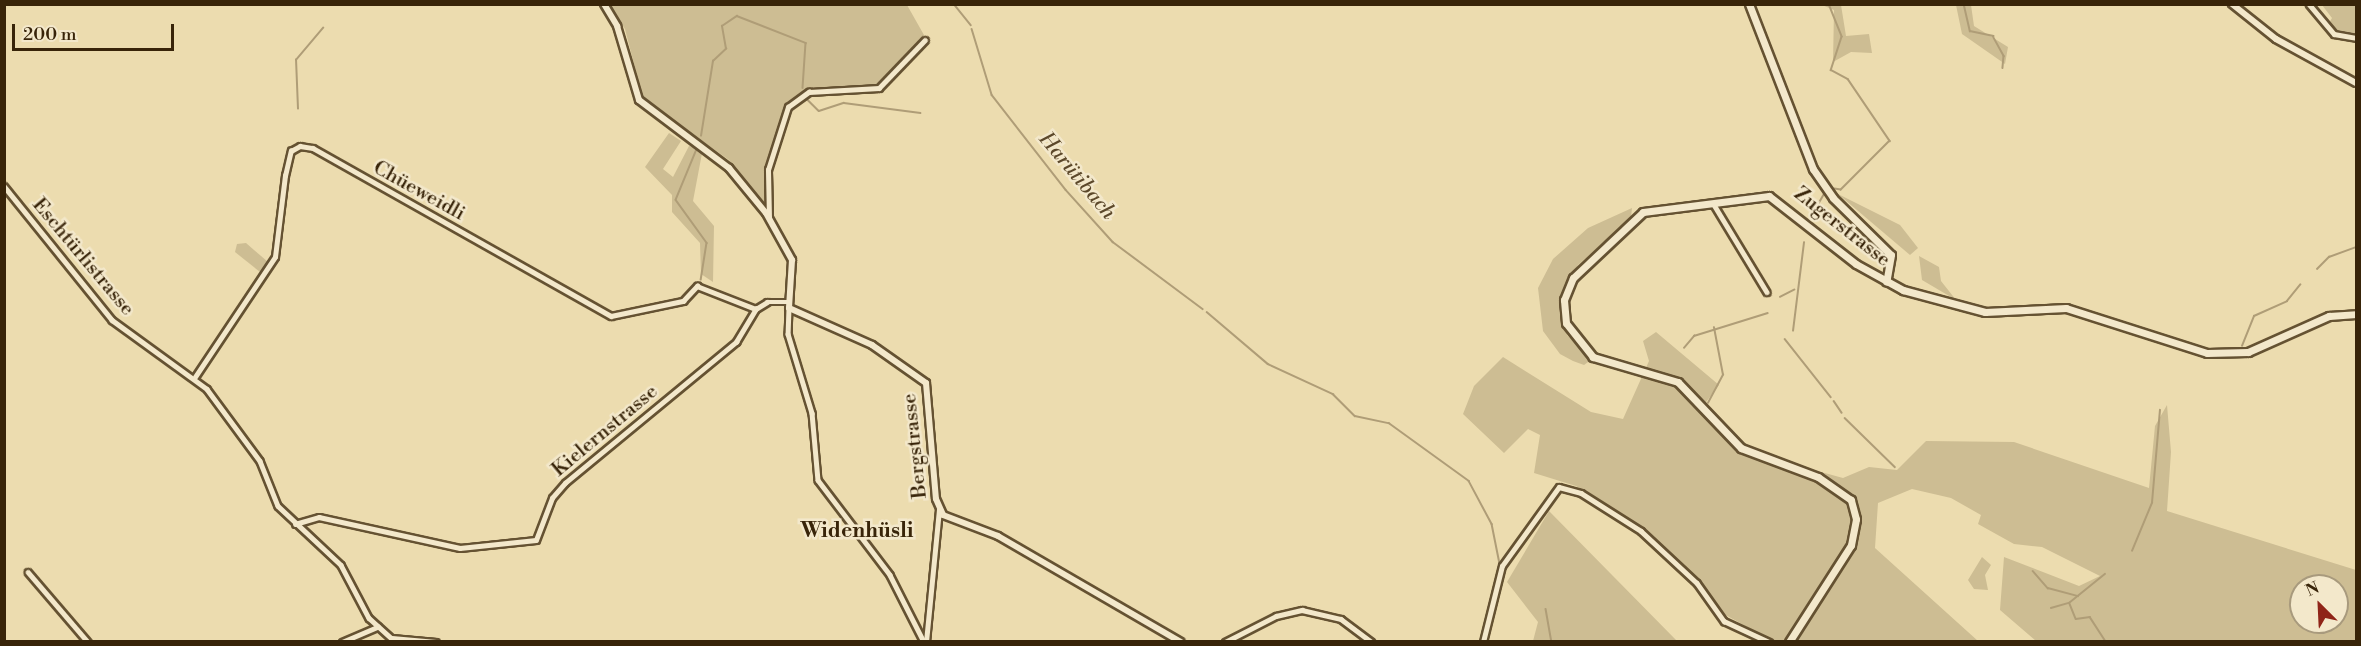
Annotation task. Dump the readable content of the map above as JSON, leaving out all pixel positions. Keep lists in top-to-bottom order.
{
  "streets": {
    "main road": ["Zugerstrasse"],
    "street": [
      "Chüeweidli",
      "Eschtürlistrasse",
      "Kielernstrasse",
      "Bergstrasse"
    ]
  },
  "crossings": [
    ["Chüeweidli", "Eschtürlistrasse"],
    ["Chüeweidli", "Kielernstrasse"],
    ["Eschtürlistrasse", "Kielernstrasse"]
  ],
  "districts": ["Widenhüsli"],
  "water": ["Harütibach"],
  "scale_bar": "200 m",
  "north": "top left"
}
